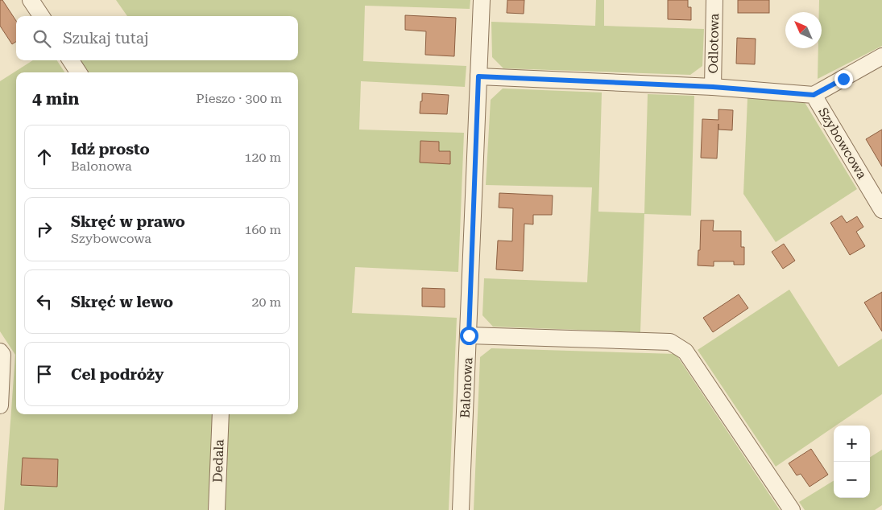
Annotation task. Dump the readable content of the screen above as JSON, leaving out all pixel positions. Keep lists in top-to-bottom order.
{
  "streets": {
    "street": [
      "Odlotowa",
      "Szybowcowa",
      "Balonowa",
      "Dedala"
    ]
  },
  "crossings": [
    ["Odlotowa", "Szybowcowa"],
    ["Szybowcowa", "Balonowa"]
  ],
  "north": "top left",
  "page": {
    "search": "Szukaj tutaj",
    "heading": ["4 min", "Pieszo · 300 m"],
    "list": [
      ["Idź prosto", "Balonowa", "120 m"],
      ["Skręć w prawo", "Szybowcowa", "160 m"],
      ["Skręć w lewo", "20 m"],
      "Cel podróży"
    ],
    "map_buttons": ["+", "−"]
  }
}
